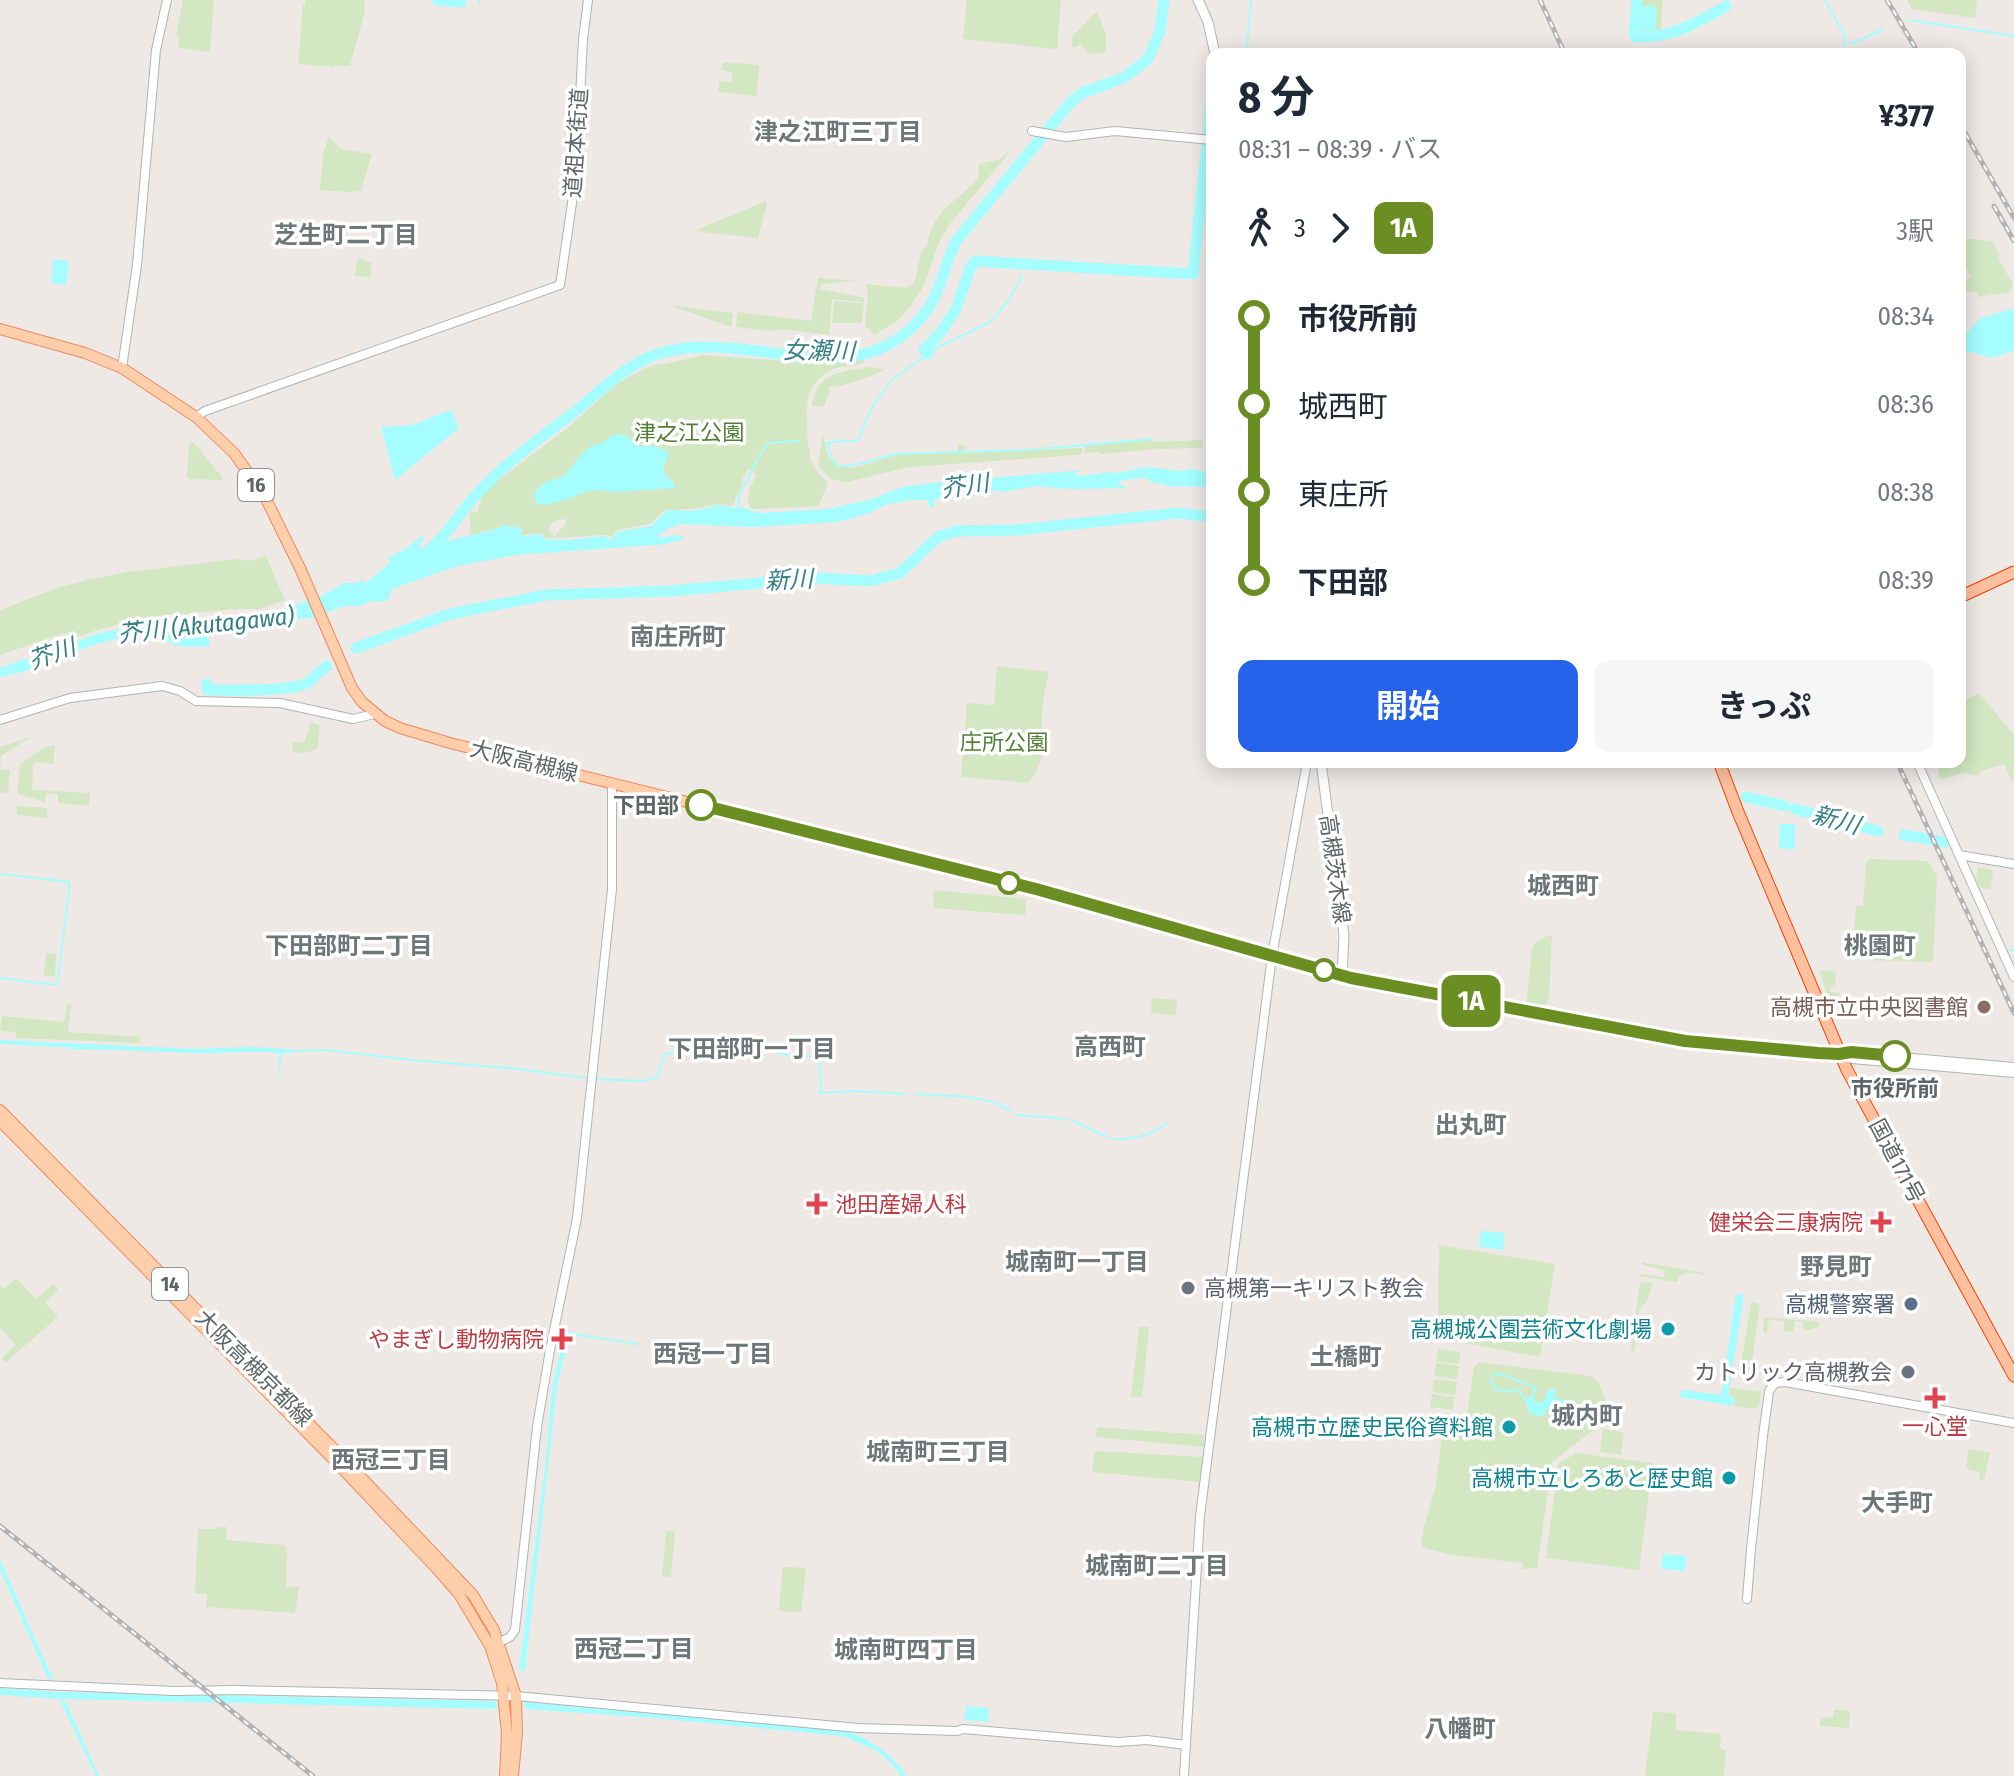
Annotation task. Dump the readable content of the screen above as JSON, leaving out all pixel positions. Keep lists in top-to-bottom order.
{
  "streets": {
    "highway": ["国道171号"],
    "main road": [
      "16",
      "大阪高槻線",
      "高槻茨木線",
      "14",
      "大阪高槻京都線"
    ],
    "street": ["道祖本街道"]
  },
  "crossings": [
    ["道祖本街道", "大阪高槻線"],
    ["大阪高槻線", "高槻茨木線"],
    ["大阪高槻線", "国道171号"]
  ],
  "districts": [
    "津之江町三丁目",
    "芝生町二丁目",
    "南庄所町",
    "城西町",
    "下田部町二丁目",
    "桃園町",
    "高西町",
    "下田部町一丁目",
    "出丸町",
    "城南町一丁目",
    "野見町",
    "西冠一丁目",
    "土橋町",
    "城内町",
    "城南町三丁目",
    "西冠三丁目",
    "大手町",
    "城南町二丁目",
    "西冠二丁目",
    "城南町四丁目",
    "八幡町"
  ],
  "water": [
    "女瀬川",
    "芥川",
    "新川",
    "芥川 (Akutagawa)"
  ],
  "parks": ["津之江公園", "庄所公園"],
  "places": {
    "other": [
      "下田部",
      "高槻市立中央図書館",
      "市役所前",
      "高槻第一キリスト教会",
      "高槻警察署",
      "高槻城公園芸術文化劇場",
      "カトリック高槻教会",
      "高槻市立歴史民俗資料館",
      "高槻市立しろあと歴史館"
    ],
    "health": [
      "池田産婦人科",
      "健栄会三康病院",
      "やまぎし動物病院",
      "一心堂"
    ]
  },
  "lines": ["bus line 1A"],
  "page": {
    "on_map": "1A",
    "heading": ["8 分", "08:31 – 08:39 · バス", "¥377"],
    "legs": ["3", "1A", "3駅"],
    "list": [
      {
        "name": "市役所前",
        "value": "08:34"
      },
      {
        "name": "城西町",
        "value": "08:36"
      },
      {
        "name": "東庄所",
        "value": "08:38"
      },
      {
        "name": "下田部",
        "value": "08:39"
      }
    ],
    "buttons": ["開始", "きっぷ"]
  }
}
